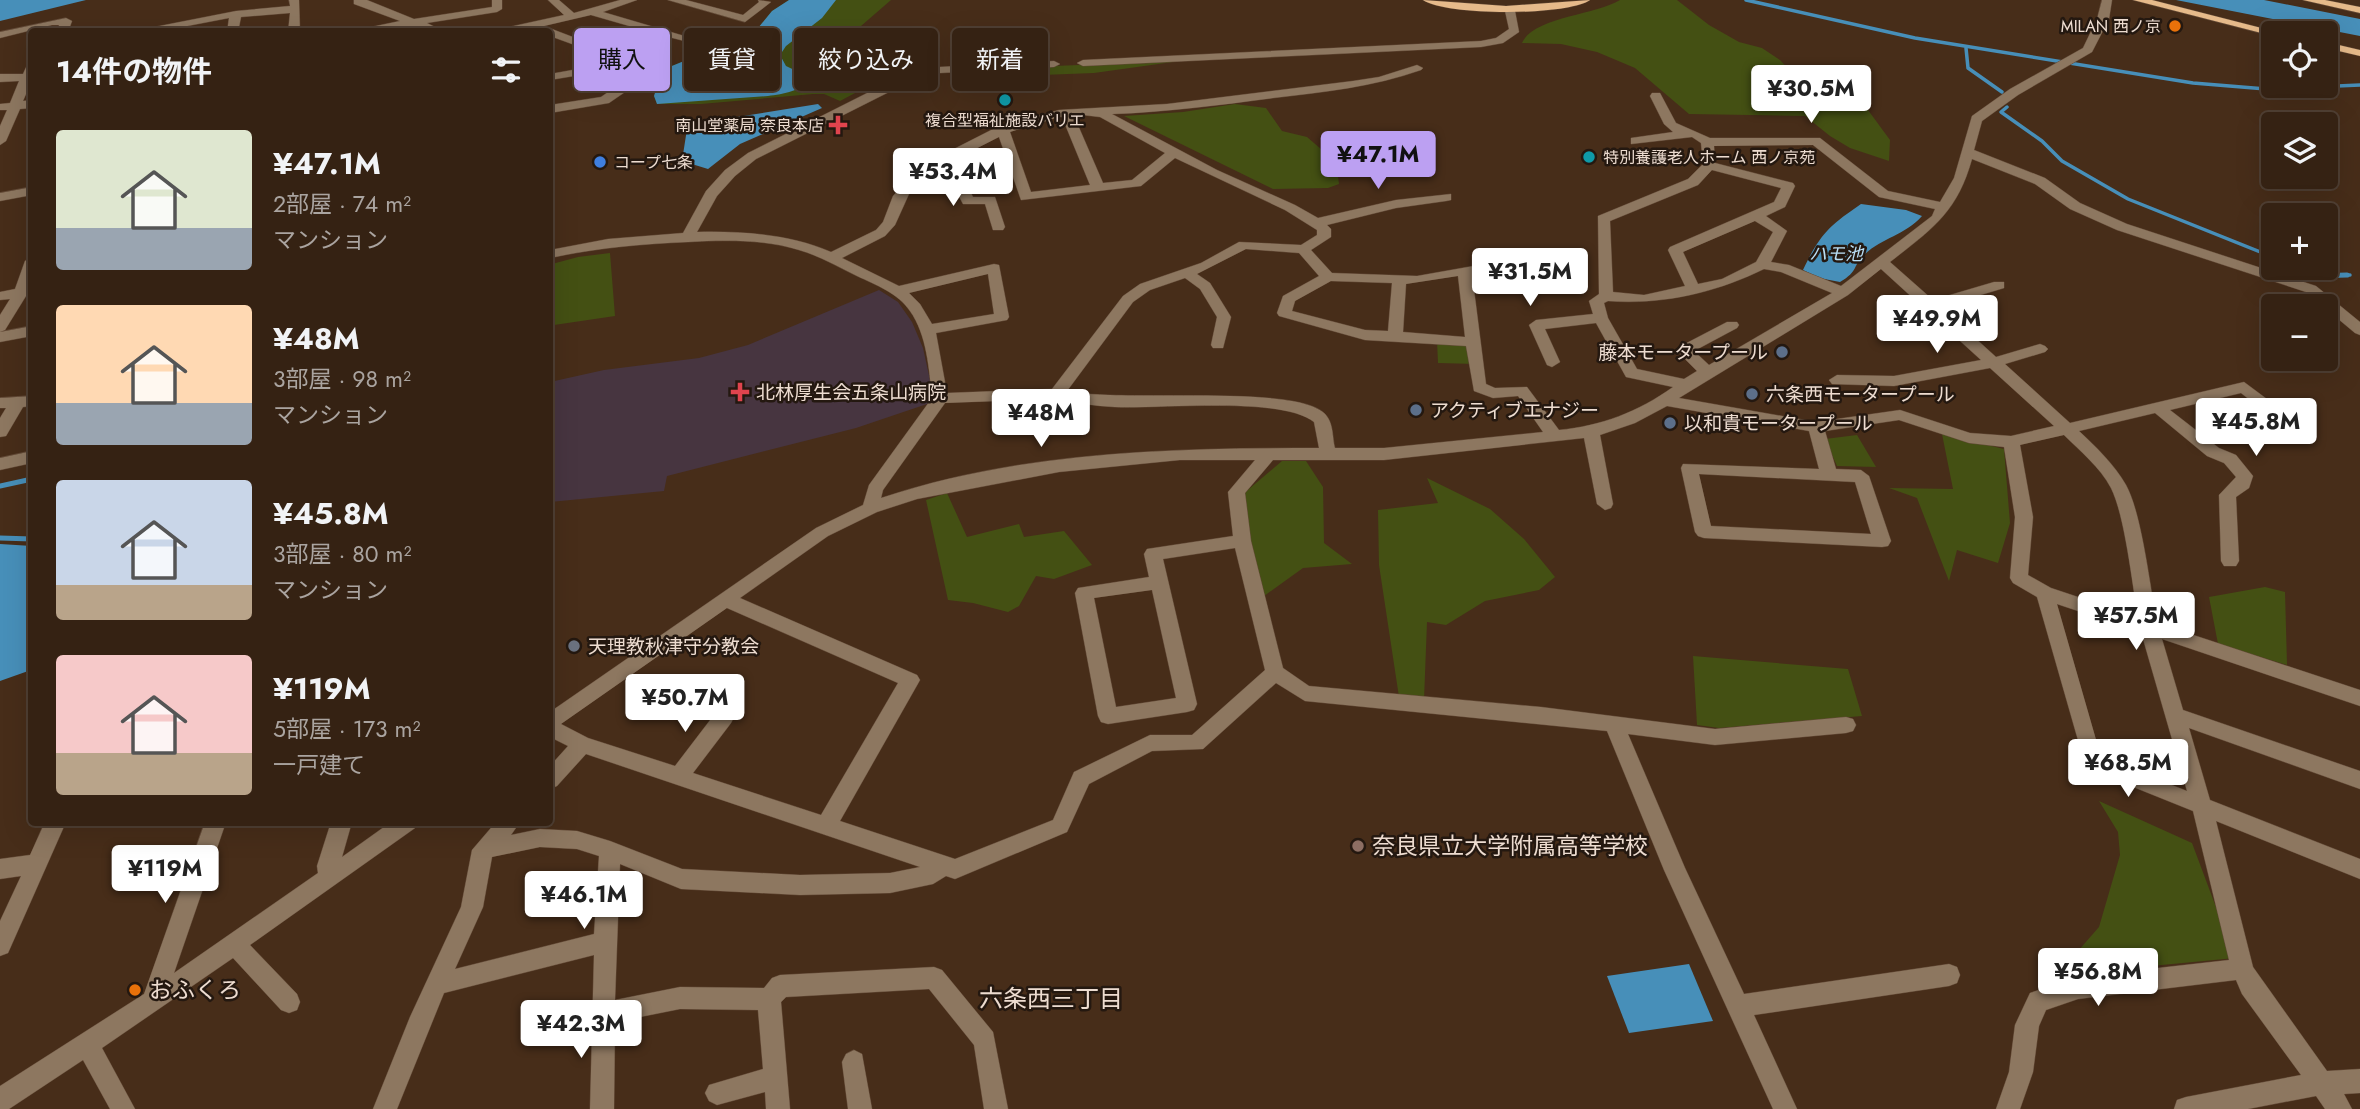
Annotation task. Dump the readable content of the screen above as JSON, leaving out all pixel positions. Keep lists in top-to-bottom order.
{
  "districts": ["六条西三丁目"],
  "water": ["ハモ池"],
  "places": {
    "other": [
      "MILAN 西ノ京",
      "複合型福祉施設バリエ",
      "特別養護老人ホーム 西ノ京苑",
      "コープ七条",
      "藤本モータープール",
      "六条西モータープール",
      "アクティブエナジー",
      "以和貴モータープール",
      "天理教秋津守分教会",
      "奈良県立大学附属高等学校",
      "おふくろ"
    ],
    "health": ["南山堂薬局 奈良本店", "北林厚生会五条山病院"]
  },
  "page": {
    "map_buttons": ["+", "−"],
    "chip": [
      "購入",
      "賃貸",
      "絞り込み",
      "新着"
    ],
    "heading": "14件の物件",
    "price": [
      "¥30.5M",
      "¥47.1M",
      "¥53.4M",
      "¥31.5M",
      "¥49.9M",
      "¥48M",
      "¥45.8M",
      "¥57.5M",
      "¥50.7M",
      "¥68.5M",
      "¥119M",
      "¥46.1M",
      "¥56.8M",
      "¥42.3M"
    ],
    "list": [
      {
        "name": "¥47.1M",
        "note": "2部屋 · 74 m² · マンション"
      },
      {
        "name": "¥48M",
        "note": "3部屋 · 98 m² · マンション"
      },
      {
        "name": "¥45.8M",
        "note": "3部屋 · 80 m² · マンション"
      },
      {
        "name": "¥119M",
        "note": "5部屋 · 173 m² · 一戸建て"
      }
    ]
  }
}
